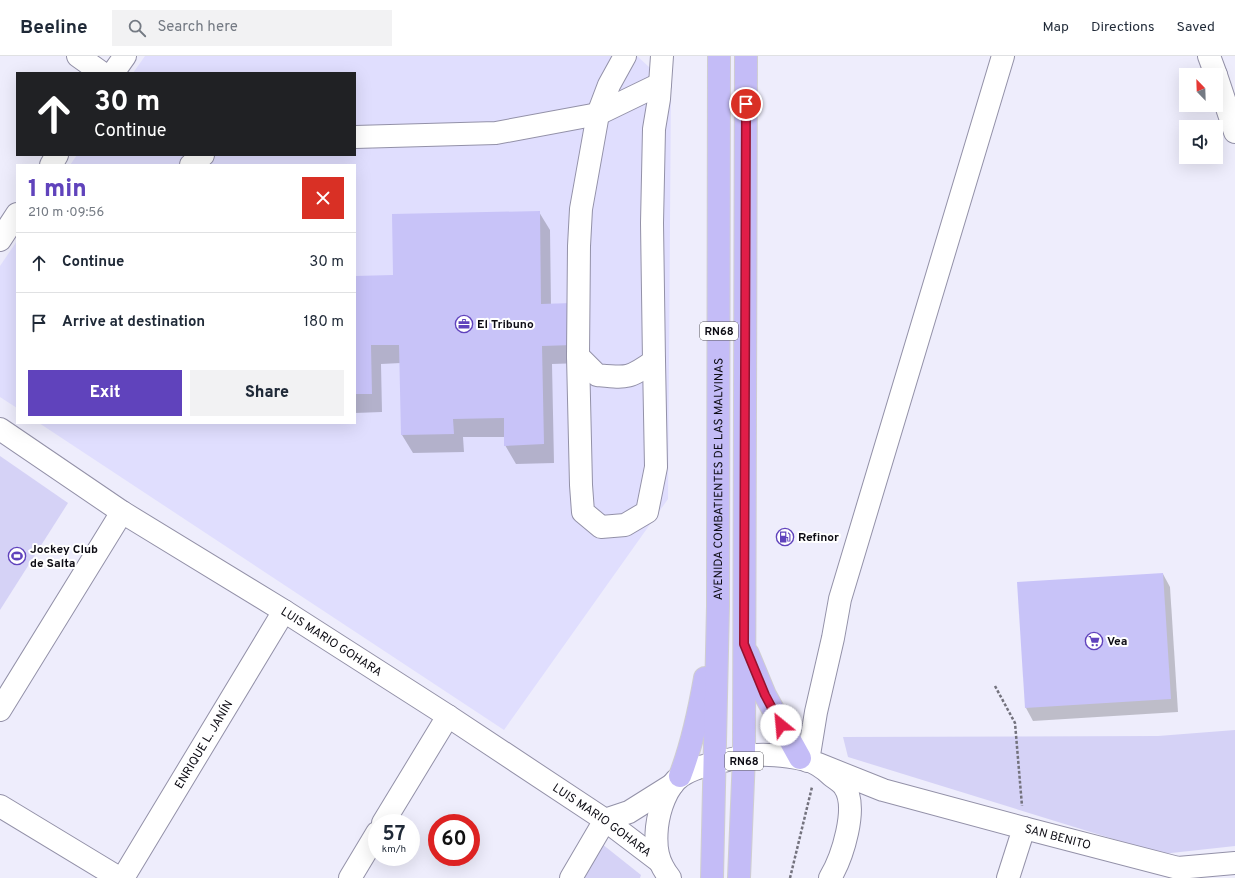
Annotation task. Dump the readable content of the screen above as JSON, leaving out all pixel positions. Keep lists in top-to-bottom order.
{
  "streets": {
    "main road": ["RN68", "AVENIDA COMBATIENTES DE LAS MALVINAS"],
    "street": ["LUIS MARIO GOHARA", "ENRIQUE L. JANÍN", "SAN BENITO"]
  },
  "crossings": [
    ["RN68", "SAN BENITO"],
    ["AVENIDA COMBATIENTES DE LAS MALVINAS", "SAN BENITO"],
    ["LUIS MARIO GOHARA", "ENRIQUE L. JANÍN"],
    ["LUIS MARIO GOHARA", "SAN BENITO"]
  ],
  "places": {
    "office": ["El Tribuno"],
    "fuel station": ["Refinor"],
    "sports": ["Jockey Club de Salta"],
    "supermarket": ["Vea"]
  },
  "north": "top left",
  "page": {
    "header": "Beeline",
    "search": "Search here",
    "nav": ["Map", "Directions", "Saved"],
    "turn": ["30 m", "Continue"],
    "heading": ["1 min", "210 m · 09:56"],
    "list": [
      {
        "name": "Continue",
        "value": "30 m"
      },
      {
        "name": "Arrive at destination",
        "value": "180 m"
      }
    ],
    "buttons": ["Exit", "Share"],
    "speed": "57 km/h",
    "limit": "60"
  }
}
